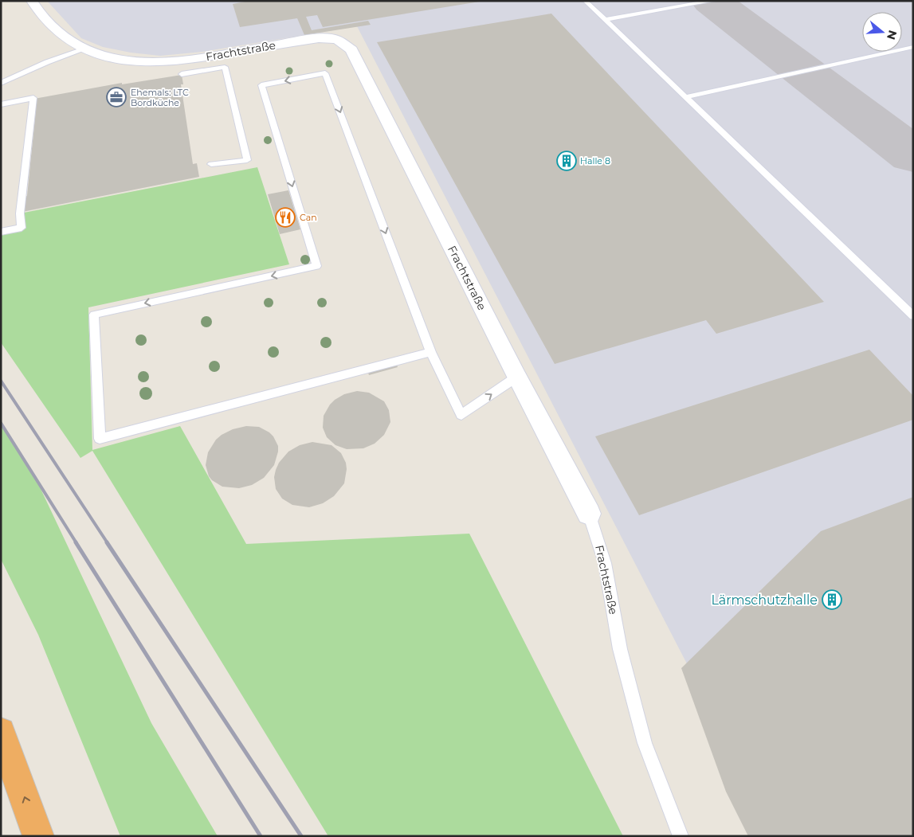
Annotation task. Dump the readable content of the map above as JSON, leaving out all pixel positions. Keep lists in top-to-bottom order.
{
  "streets": {
    "street": ["Frachtstraße"]
  },
  "places": {
    "office": ["Ehemals: LTC Bordküche"],
    "building": ["Halle 8", "Lärmschutzhalle"],
    "restaurant": ["Can"]
  },
  "north": "right"
}
